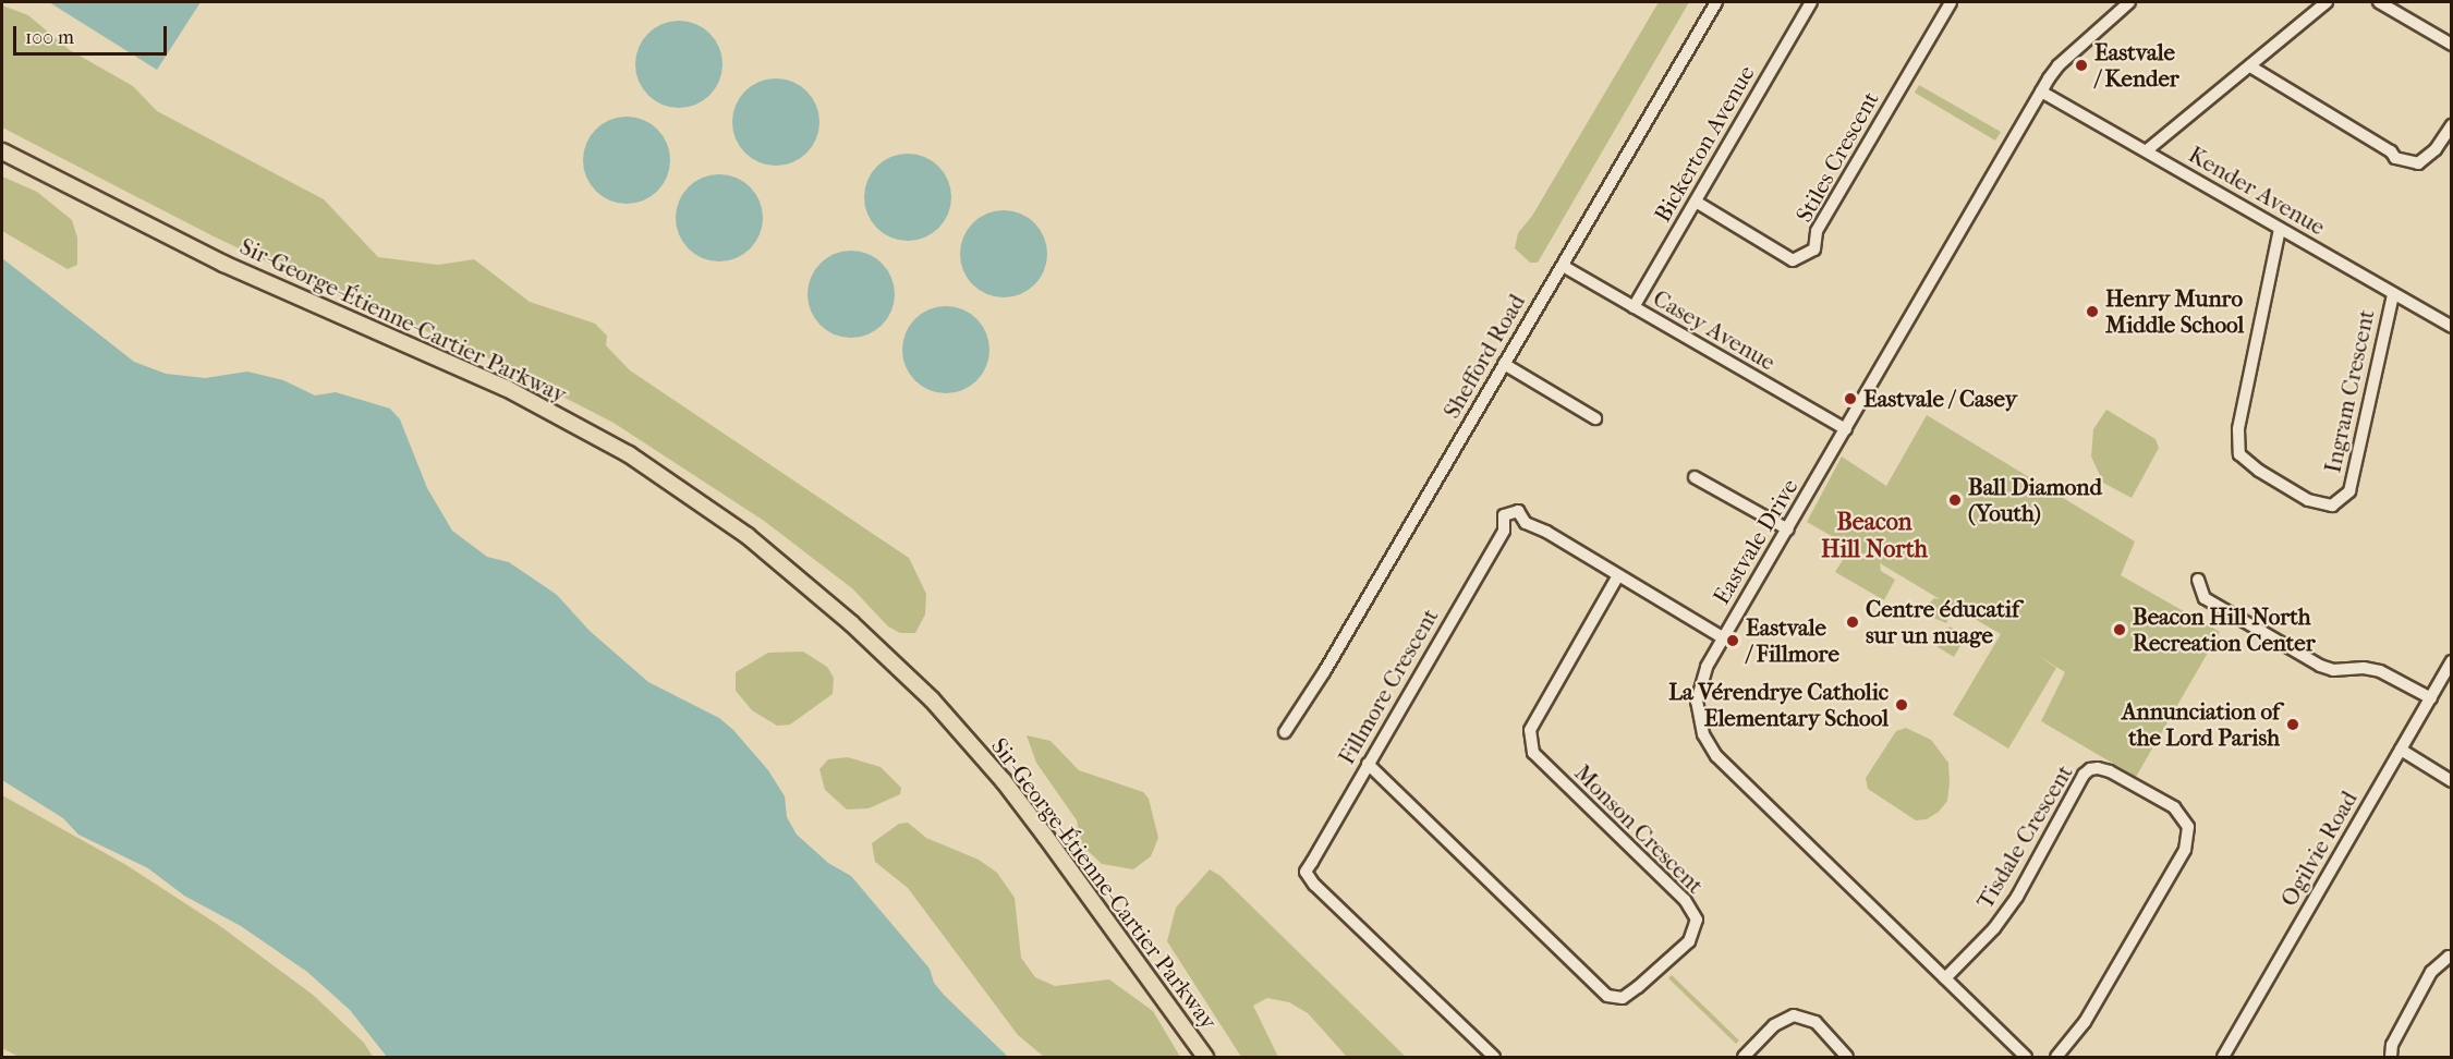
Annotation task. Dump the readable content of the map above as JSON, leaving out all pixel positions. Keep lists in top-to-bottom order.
{
  "streets": {
    "main road": ["Sir-George-Étienne-Cartier Parkway"],
    "street": [
      "Bickerton Avenue",
      "Stiles Crescent",
      "Kender Avenue",
      "Casey Avenue",
      "Shefford Road",
      "Ingram Crescent",
      "Eastvale Drive",
      "Fillmore Crescent",
      "Monson Crescent",
      "Tisdale Crescent",
      "Ogilvie Road"
    ]
  },
  "crossings": [
    ["Bickerton Avenue", "Stiles Crescent"],
    ["Bickerton Avenue", "Casey Avenue"],
    ["Kender Avenue", "Ingram Crescent"],
    ["Kender Avenue", "Eastvale Drive"],
    ["Casey Avenue", "Shefford Road"],
    ["Casey Avenue", "Eastvale Drive"],
    ["Eastvale Drive", "Fillmore Crescent"],
    ["Eastvale Drive", "Tisdale Crescent"],
    ["Fillmore Crescent", "Monson Crescent"]
  ],
  "districts": ["Beacon Hill North"],
  "places": [
    "Eastvale / Kender",
    "Henry Munro Middle School",
    "Eastvale / Casey",
    "Ball Diamond (Youth)",
    "Centre éducatif sur un nuage",
    "Beacon Hill North Recreation Center",
    "Eastvale / Fillmore",
    "La Vérendrye Catholic Elementary School",
    "Annunciation of the Lord Parish"
  ],
  "scale_bar": "100 m"
}
